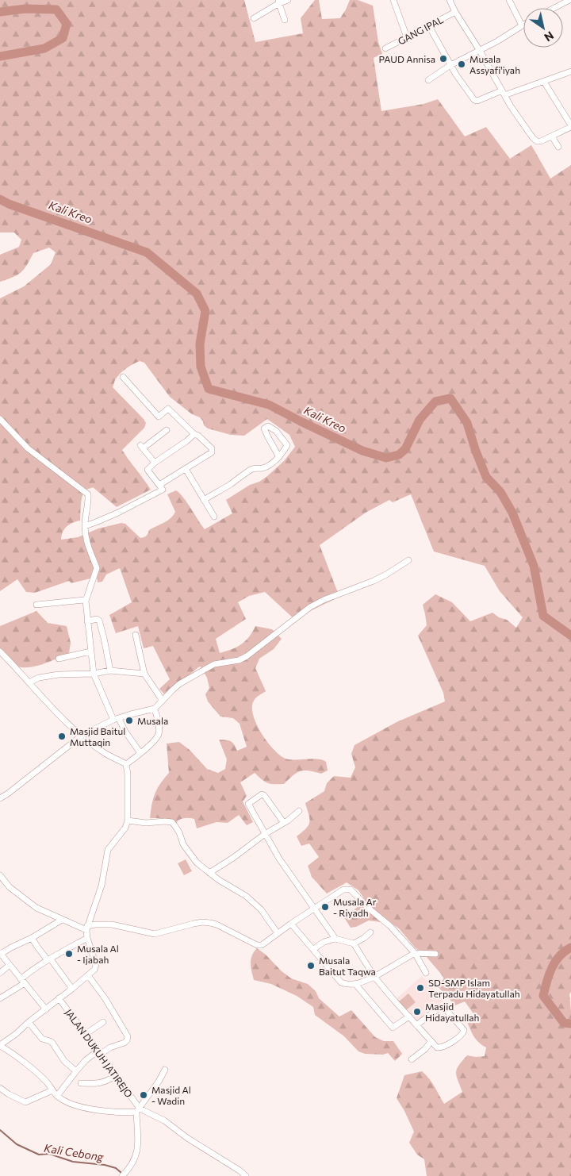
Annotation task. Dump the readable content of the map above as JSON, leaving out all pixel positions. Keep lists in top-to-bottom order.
{
  "streets": {
    "street": ["GANG IPAL", "JALAN DUKUH JATIREJO"]
  },
  "water": ["Kali Kreo", "Kali Cebong"],
  "places": [
    "PAUD Annisa",
    "Musala Assyafi'iyah",
    "Musala",
    "Masjid Baitul Muttaqin",
    "Musala Ar - Riyadh",
    "Musala Al - Ijabah",
    "Musala Baitut Taqwa",
    "SD-SMP Islam Terpadu Hidayatullah",
    "Masjid Hidayatullah",
    "Masjid Al - Wadin"
  ],
  "north": "bottom right"
}
